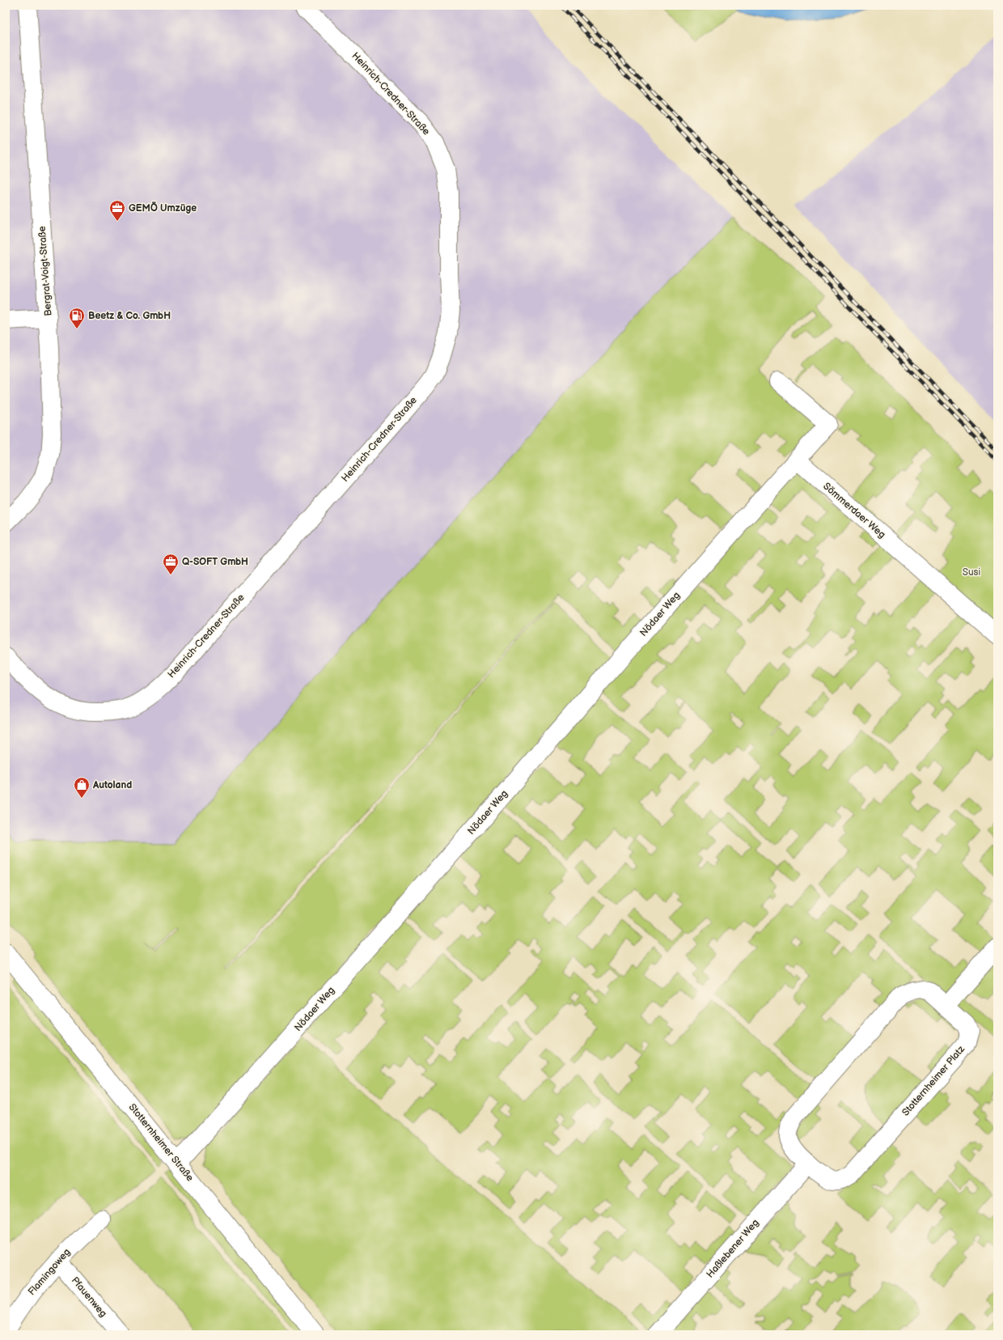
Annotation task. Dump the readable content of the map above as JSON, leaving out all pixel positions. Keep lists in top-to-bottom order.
{
  "streets": {
    "street": [
      "Heinrich-Credner-Straße",
      "Bergrat-Voigt-Straße",
      "Sömmerdaer Weg",
      "Nödaer Weg",
      "Stotternheimer Platz",
      "Stotternheimer Straße",
      "Haßlebener Weg",
      "Flamingoweg",
      "Pfauenweg"
    ]
  },
  "crossings": [
    ["Sömmerdaer Weg", "Nödaer Weg"],
    ["Nödaer Weg", "Stotternheimer Straße"],
    ["Stotternheimer Platz", "Haßlebener Weg"],
    ["Flamingoweg", "Pfauenweg"]
  ],
  "parks": ["Susi"],
  "places": {
    "office": ["GEMÖ Umzüge", "Q-SOFT GmbH"],
    "fuel station": ["Beetz & Co. GmbH"],
    "shop": ["Autoland"]
  }
}
